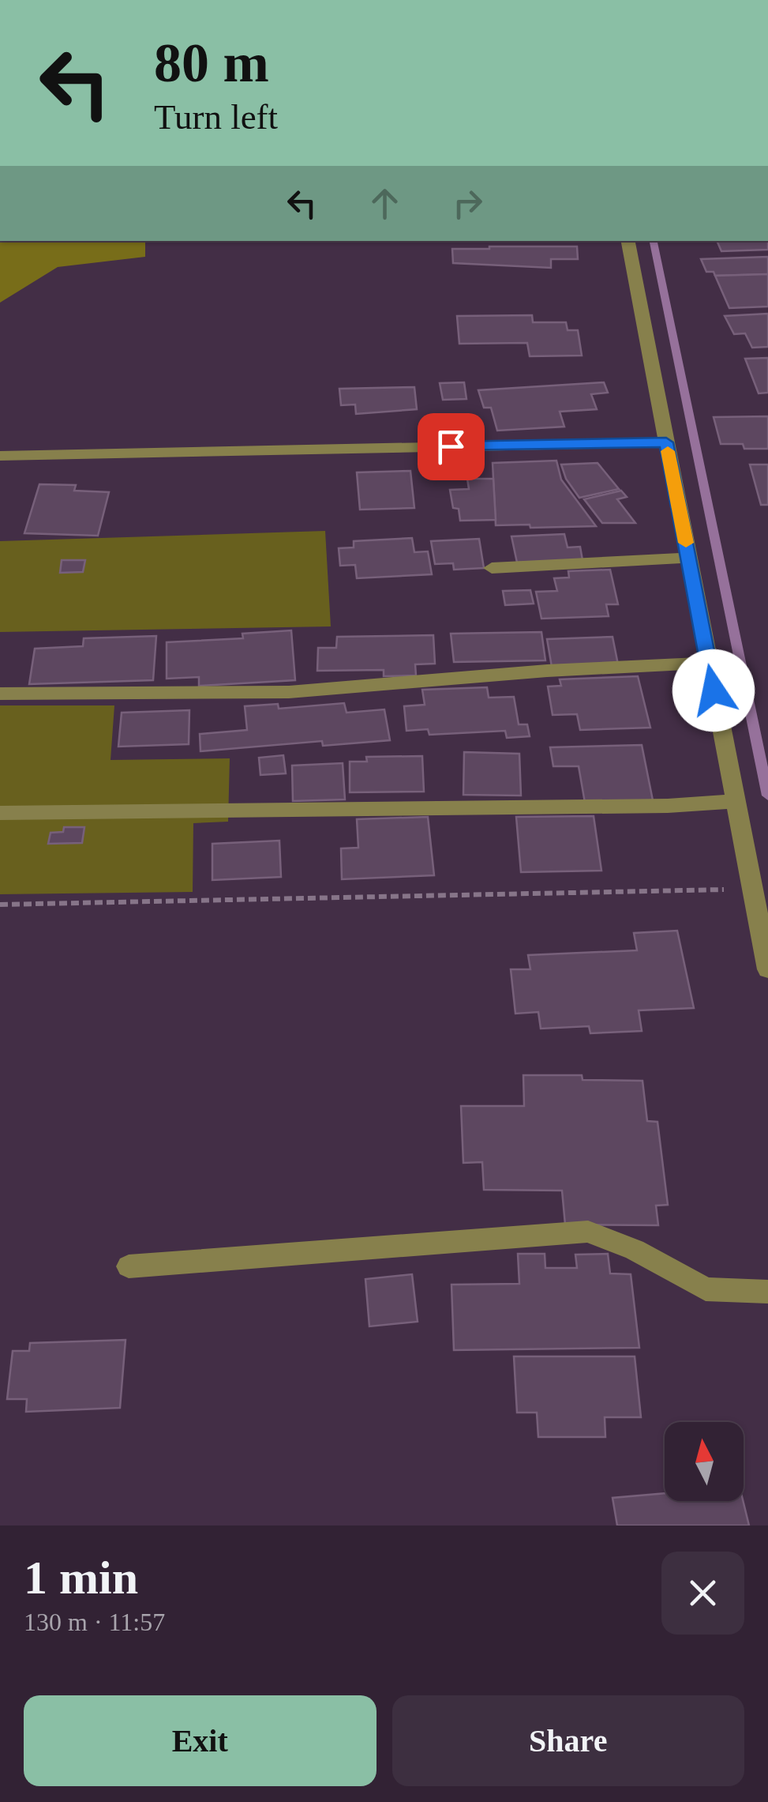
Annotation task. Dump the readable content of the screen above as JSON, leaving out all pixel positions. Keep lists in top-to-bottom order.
{
  "north": "top",
  "page": {
    "turn": ["80 m", "Turn left"],
    "heading": ["1 min", "130 m · 11:57"],
    "buttons": ["Exit", "Share"]
  }
}
